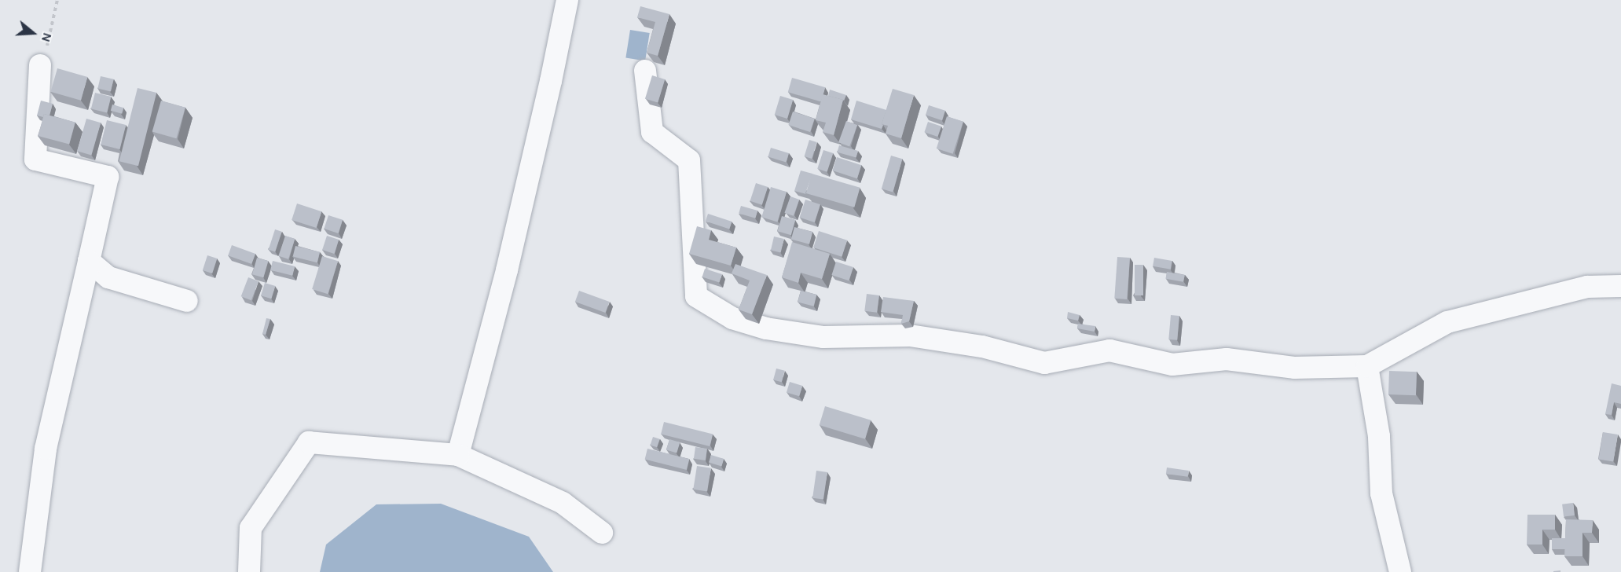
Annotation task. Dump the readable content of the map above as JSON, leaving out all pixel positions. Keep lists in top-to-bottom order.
{
  "north": "right"
}
